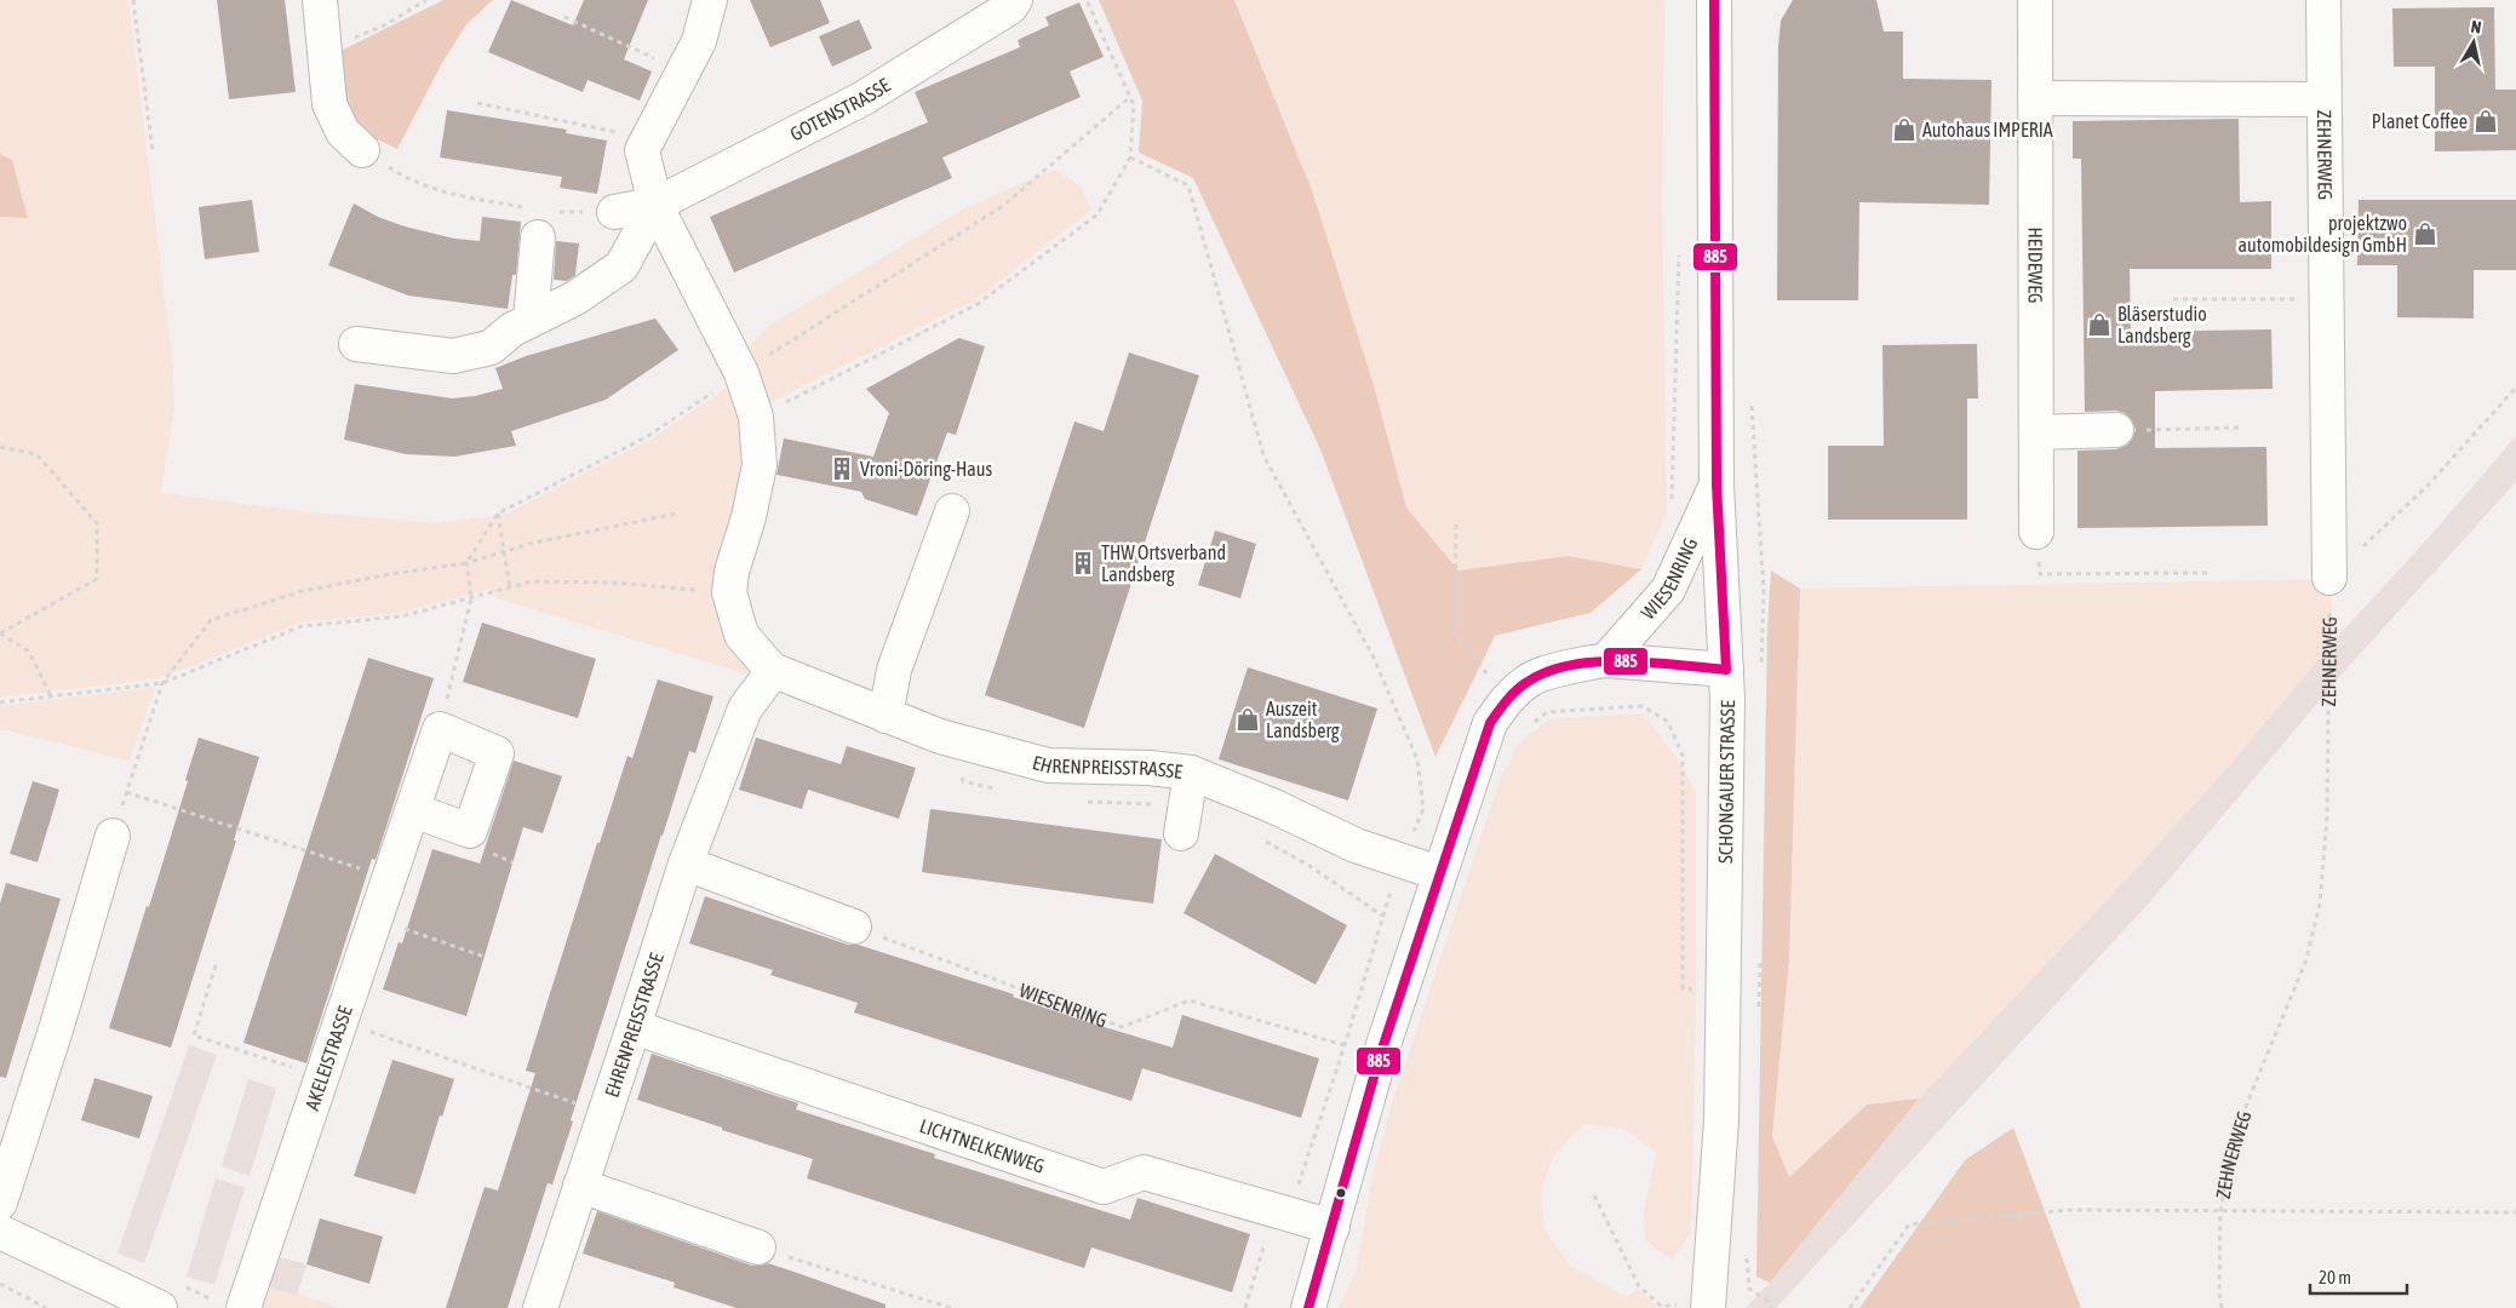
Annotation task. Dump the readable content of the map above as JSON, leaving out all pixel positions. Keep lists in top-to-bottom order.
{
  "streets": {
    "street": [
      "GOTENSTRASSE",
      "ZEHNERWEG",
      "HEIDEWEG",
      "WIESENRING",
      "EHRENPREISSTRASSE",
      "SCHONGAUER STRASSE",
      "AKELEISTRASSE",
      "LICHTNELKENWEG"
    ]
  },
  "crossings": [
    ["WIESENRING", "SCHONGAUER STRASSE"],
    ["EHRENPREISSTRASSE", "LICHTNELKENWEG"]
  ],
  "places": {
    "shop": [
      "Planet Coffee",
      "Autohaus IMPERIA",
      "projektzwo automobildesign GmbH",
      "Bläserstudio Landsberg",
      "Auszeit Landsberg"
    ],
    "building": ["Vroni-Döring-Haus", "THW Ortsverband Landsberg"]
  },
  "lines": ["transit line 885"],
  "scale_bar": "20 m",
  "north": "top"
}
